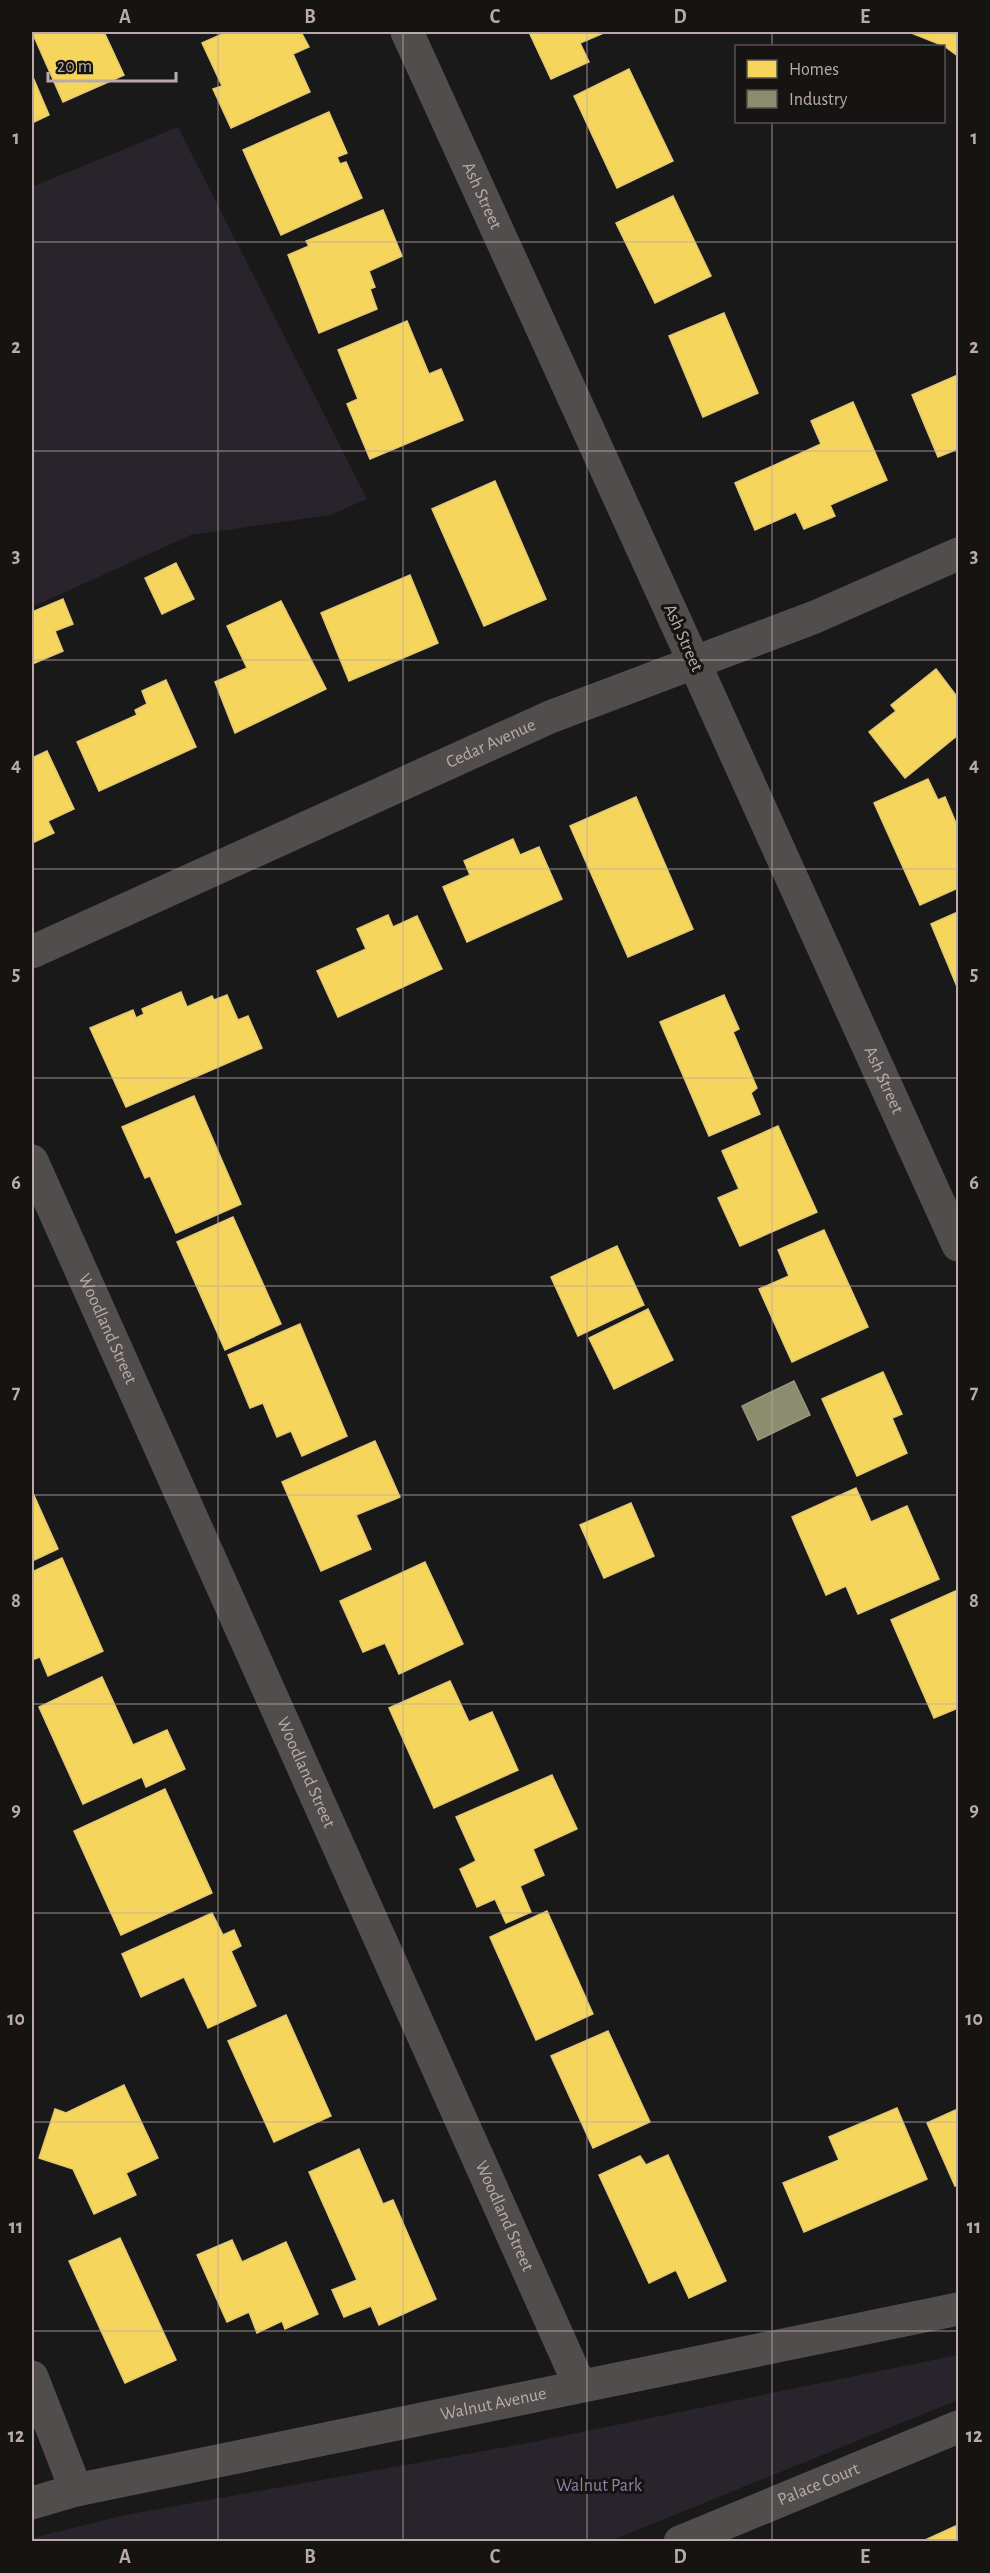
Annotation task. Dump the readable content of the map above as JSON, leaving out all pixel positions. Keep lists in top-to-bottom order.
{
  "streets": {
    "street": [
      "Ash Street",
      "Cedar Avenue",
      "Woodland Street",
      "Walnut Avenue",
      "Palace Court"
    ]
  },
  "crossings": [
    ["Ash Street", "Cedar Avenue"],
    ["Woodland Street", "Walnut Avenue"]
  ],
  "parks": ["Walnut Park"],
  "legend": ["Homes", "Industry"],
  "scale_bar": "20 m",
  "grid": {
    "columns": [
      "A",
      "B",
      "C",
      "D",
      "E"
    ],
    "rows": [
      "1",
      "2",
      "3",
      "4",
      "5",
      "6",
      "7",
      "8",
      "9",
      "10",
      "11",
      "12"
    ]
  }
}
